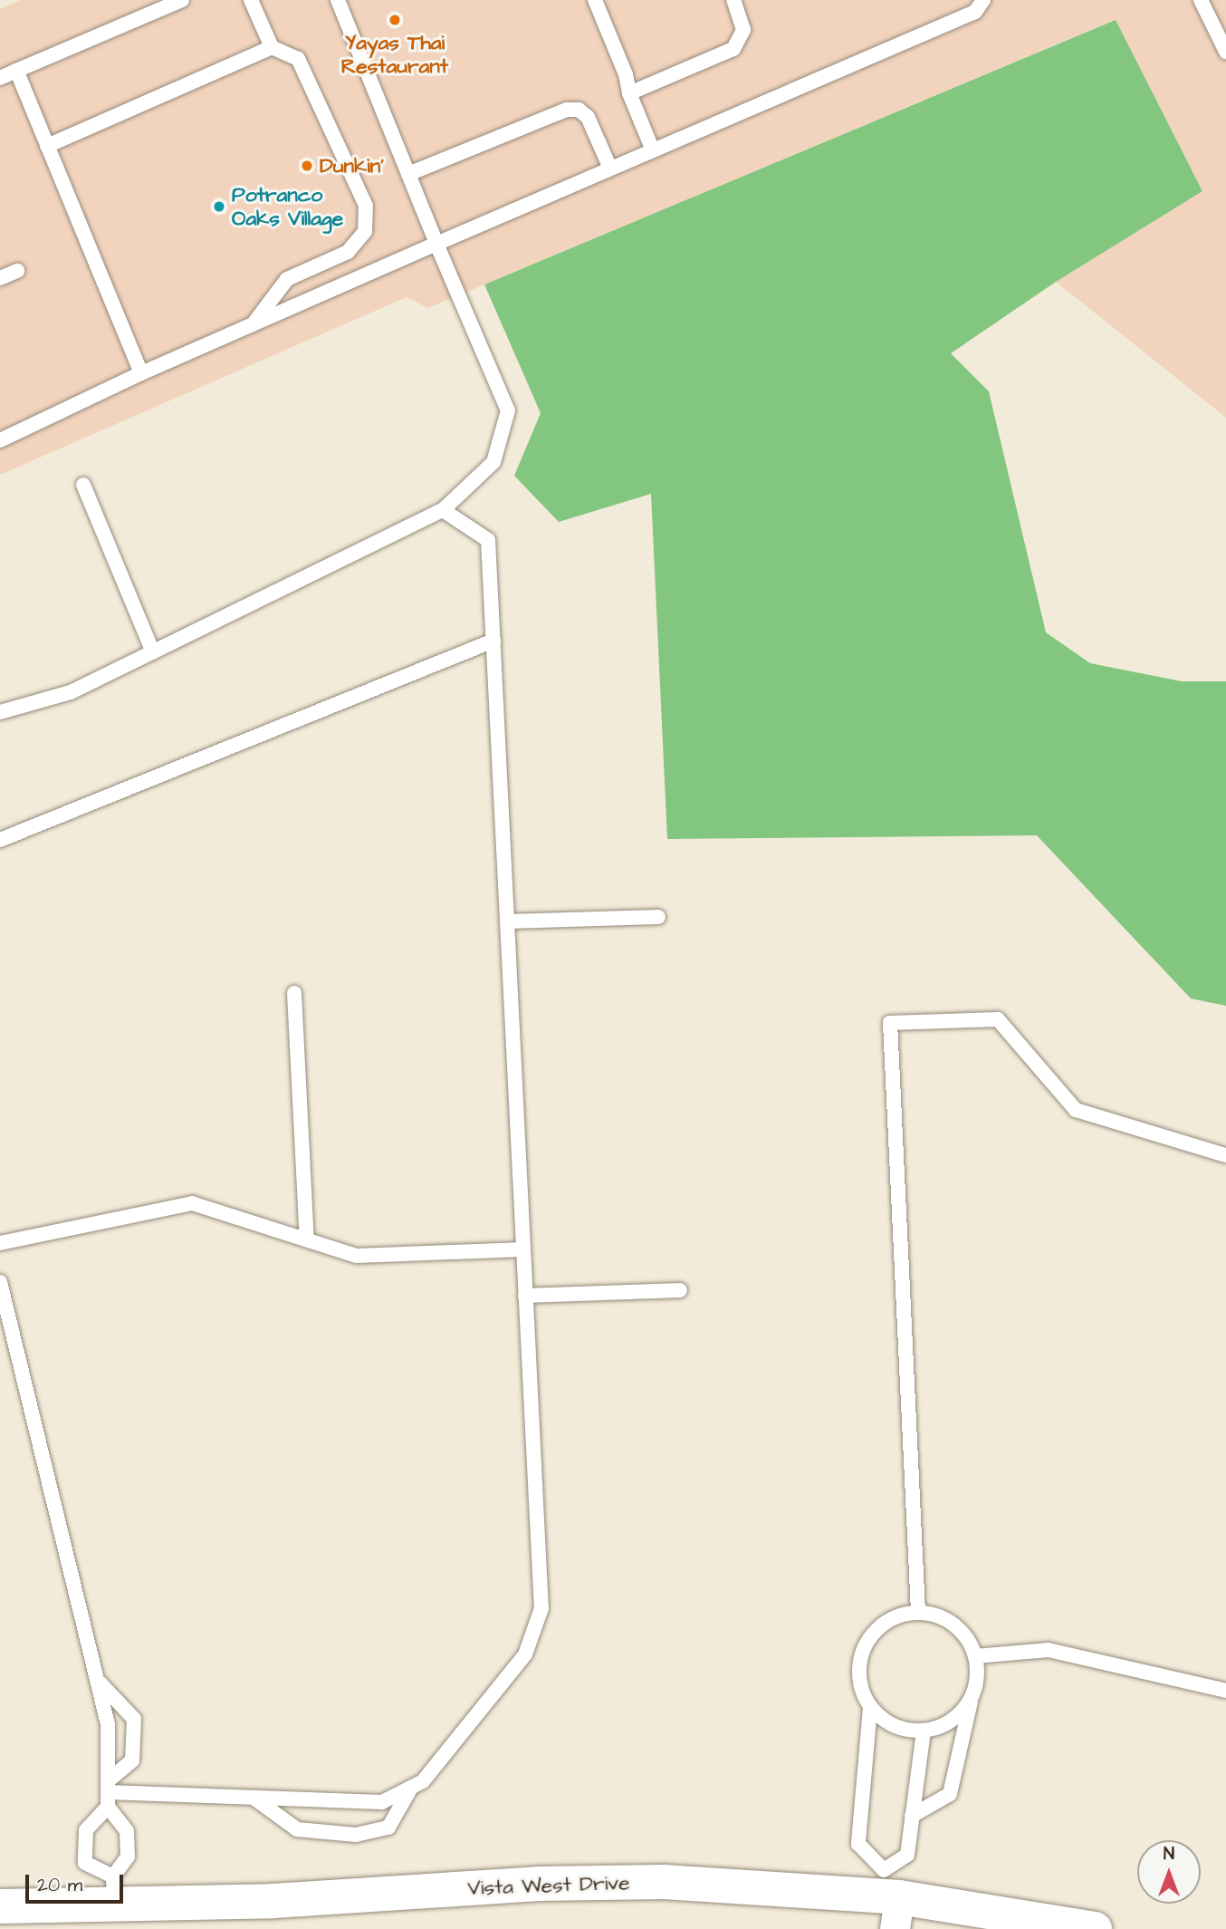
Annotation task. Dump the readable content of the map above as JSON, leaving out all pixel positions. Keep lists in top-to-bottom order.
{
  "streets": {
    "street": ["Vista West Drive"]
  },
  "places": ["Yayas Thai Restaurant", "Dunkin'", "Potranco Oaks Village"],
  "scale_bar": "20 m",
  "north": "top"
}
